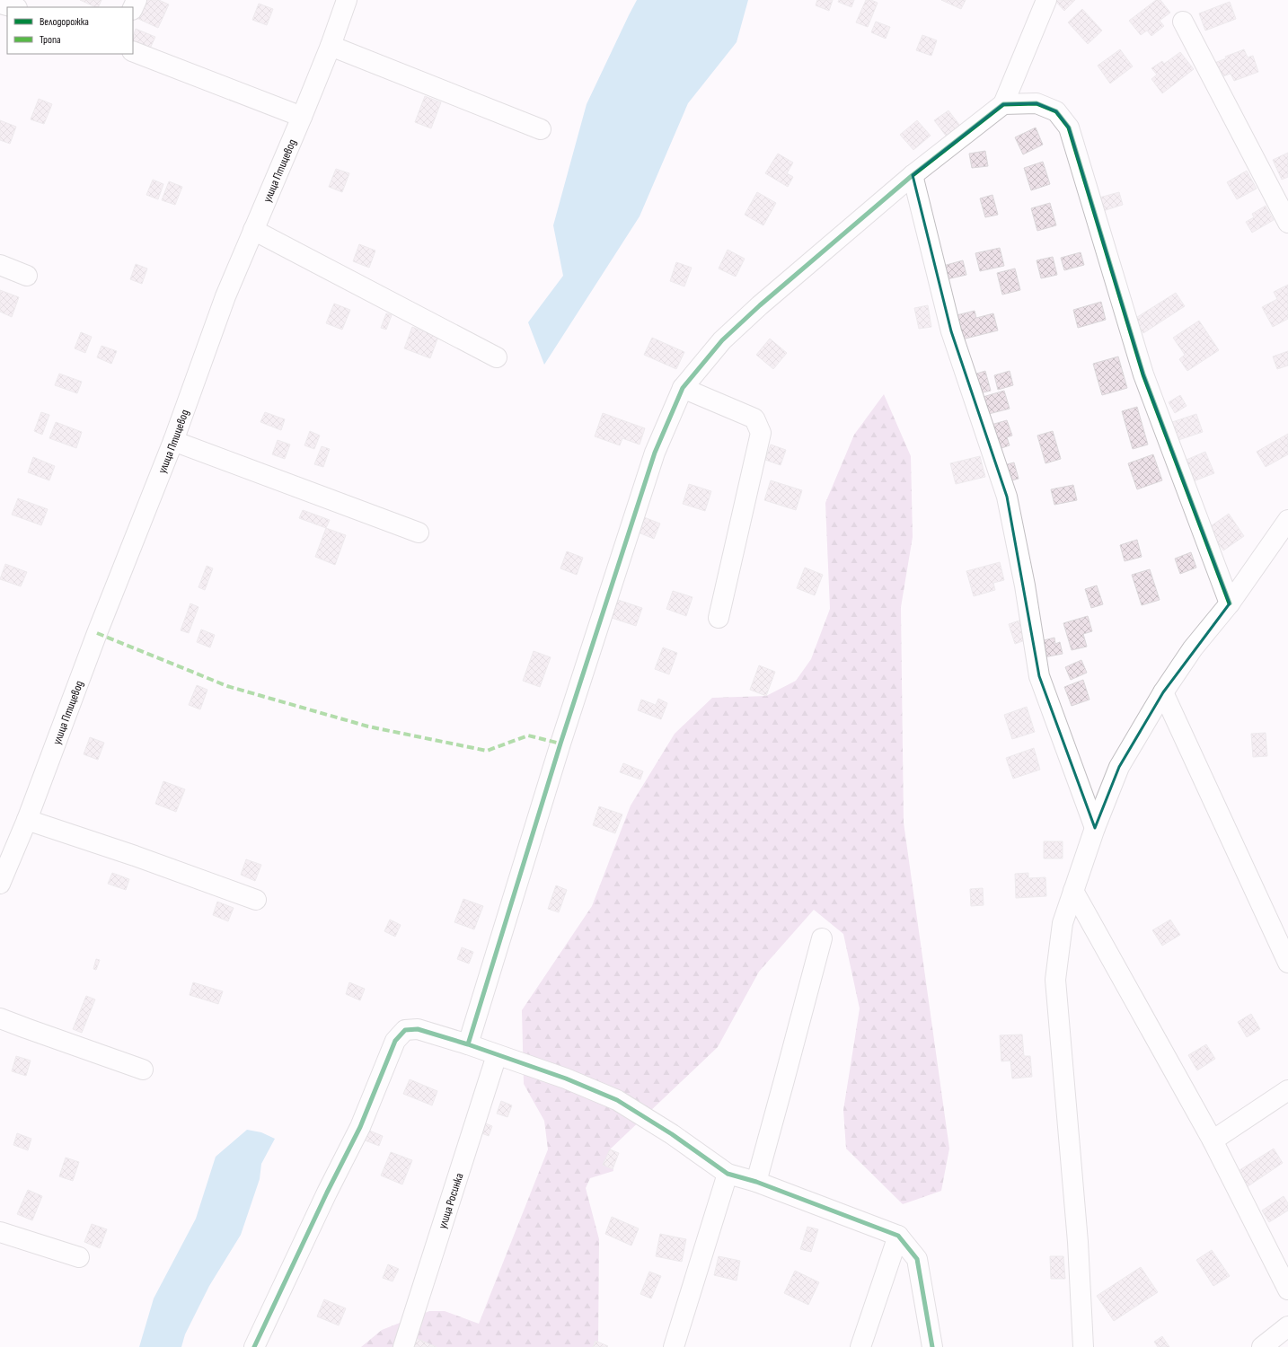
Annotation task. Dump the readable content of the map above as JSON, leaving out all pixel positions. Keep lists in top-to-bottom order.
{
  "streets": {
    "street": ["улица Птицевод", "улица Росинка"]
  },
  "legend": ["Велодорожка", "Тропа"]
}
